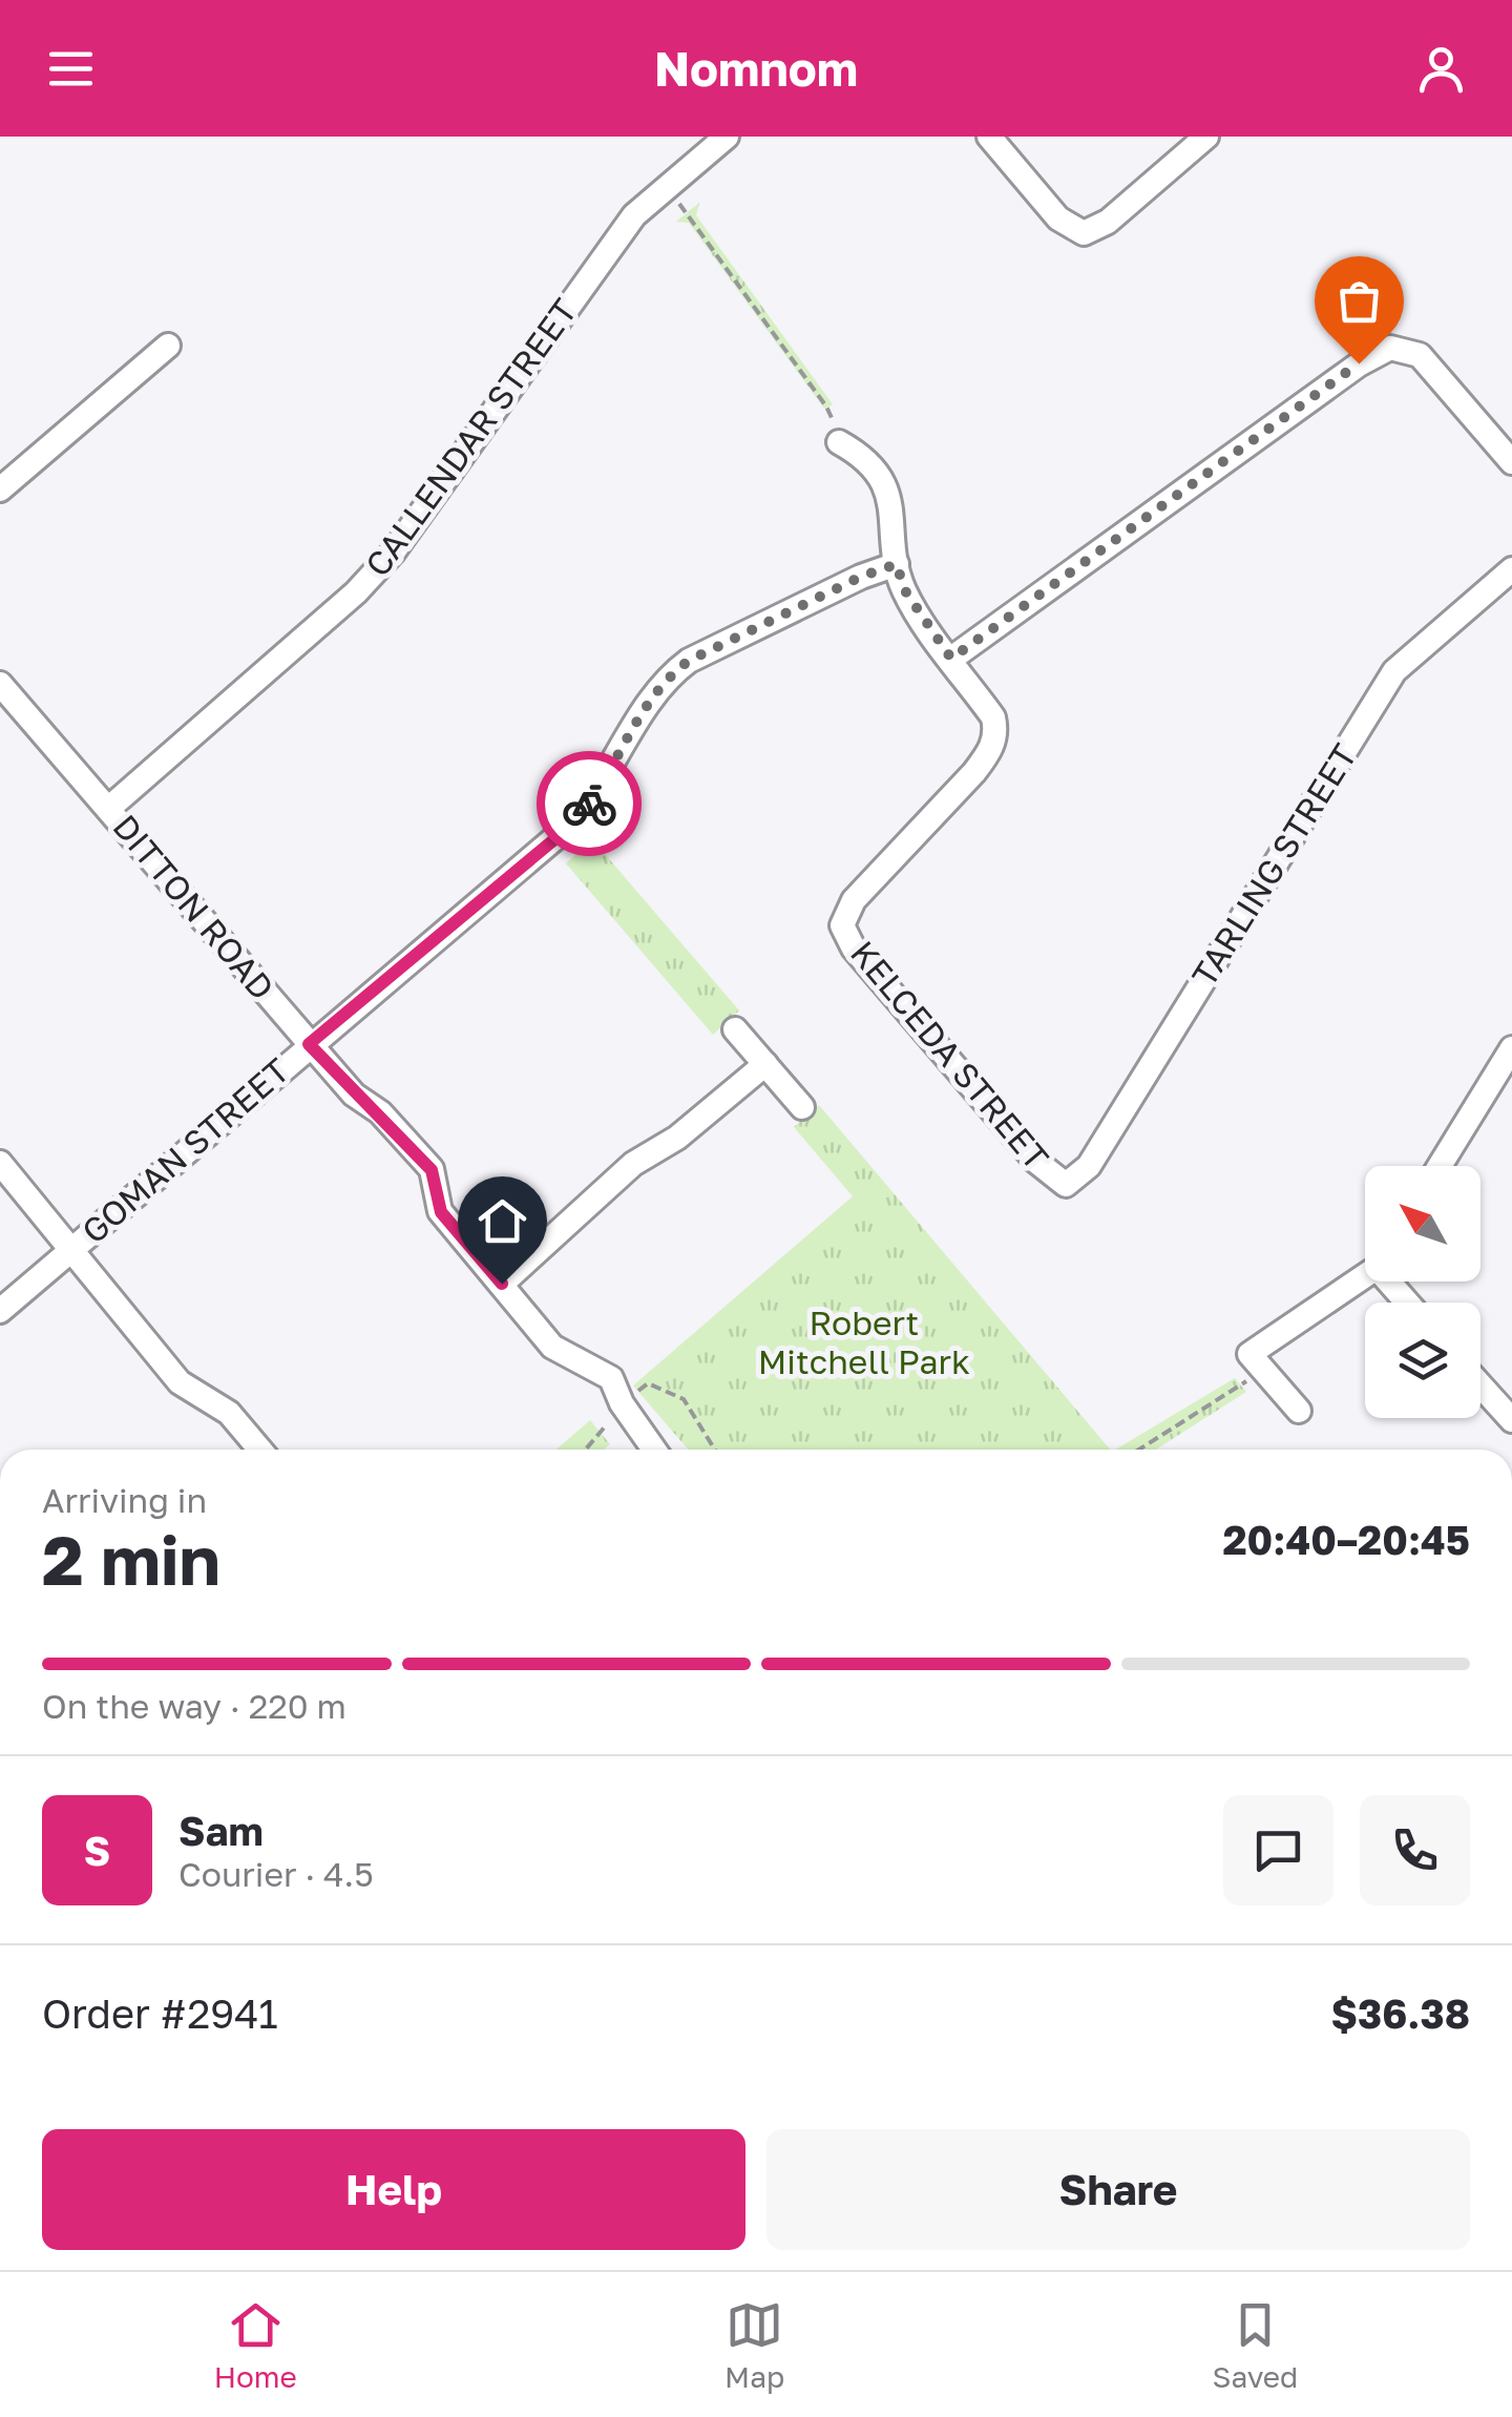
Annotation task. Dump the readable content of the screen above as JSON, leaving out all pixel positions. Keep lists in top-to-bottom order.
{
  "streets": {
    "street": [
      "CALLENDAR STREET",
      "TARLING STREET",
      "DITTON ROAD",
      "KELCEDA STREET",
      "GOMAN STREET"
    ]
  },
  "crossings": [
    ["CALLENDAR STREET", "DITTON ROAD"],
    ["TARLING STREET", "KELCEDA STREET"],
    ["DITTON ROAD", "GOMAN STREET"],
    ["KELCEDA STREET", "GOMAN STREET"]
  ],
  "parks": ["Robert Mitchell Park"],
  "north": "top left",
  "page": {
    "header": "Nomnom",
    "heading": ["2 min", "Arriving in", "20:40–20:45"],
    "panel": [
      "Sam",
      "Courier · 4.5",
      "Order #2941",
      "$36.38"
    ],
    "bar": "On the way · 220 m",
    "round": "S",
    "buttons": ["Help", "Share"],
    "tabs": ["Home", "Map", "Saved"]
  }
}
